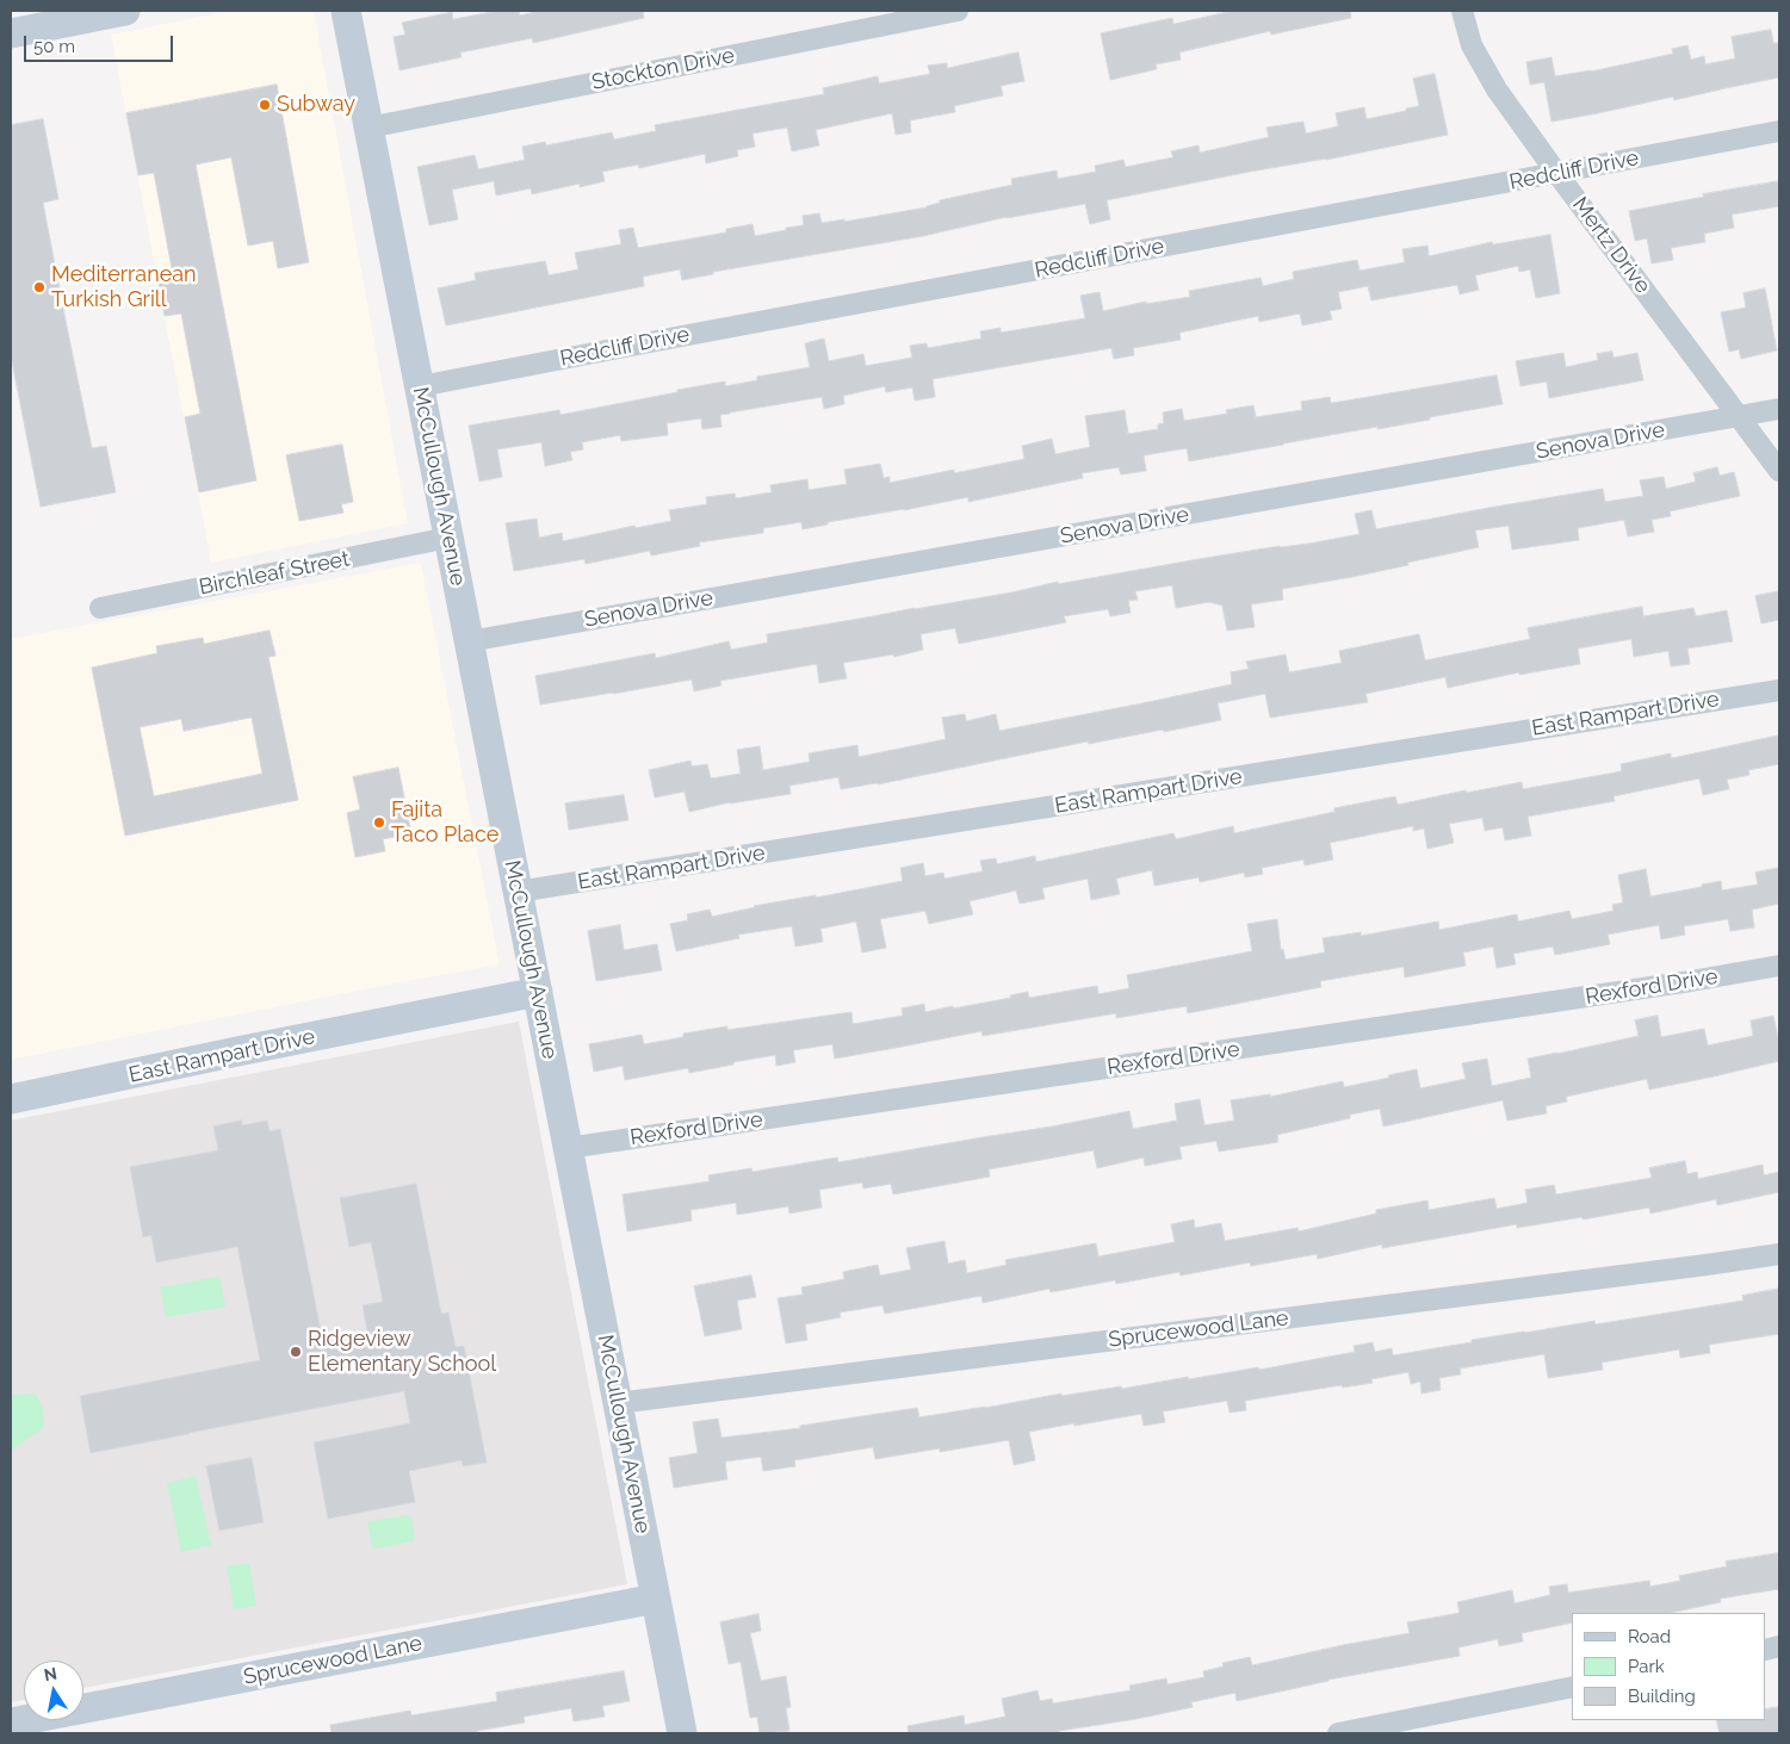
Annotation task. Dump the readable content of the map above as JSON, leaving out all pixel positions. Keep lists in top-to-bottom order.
{
  "streets": {
    "main road": ["McCullough Avenue", "East Rampart Drive", "Sprucewood Lane"],
    "street": [
      "Stockton Drive",
      "Redcliff Drive",
      "Mertz Drive",
      "Senova Drive",
      "Birchleaf Street",
      "Rexford Drive"
    ]
  },
  "crossings": [
    ["Stockton Drive", "McCullough Avenue"],
    ["Redcliff Drive", "Mertz Drive"],
    ["Redcliff Drive", "McCullough Avenue"],
    ["Mertz Drive", "Senova Drive"],
    ["Senova Drive", "McCullough Avenue"],
    ["McCullough Avenue", "Birchleaf Street"],
    ["McCullough Avenue", "East Rampart Drive"],
    ["McCullough Avenue", "Rexford Drive"],
    ["McCullough Avenue", "Sprucewood Lane"]
  ],
  "places": [
    "Subway",
    "Mediterranean Turkish Grill",
    "Fajita Taco Place",
    "Ridgeview Elementary School"
  ],
  "legend": ["Road", "Park", "Building"],
  "scale_bar": "50 m",
  "north": "top"
}
